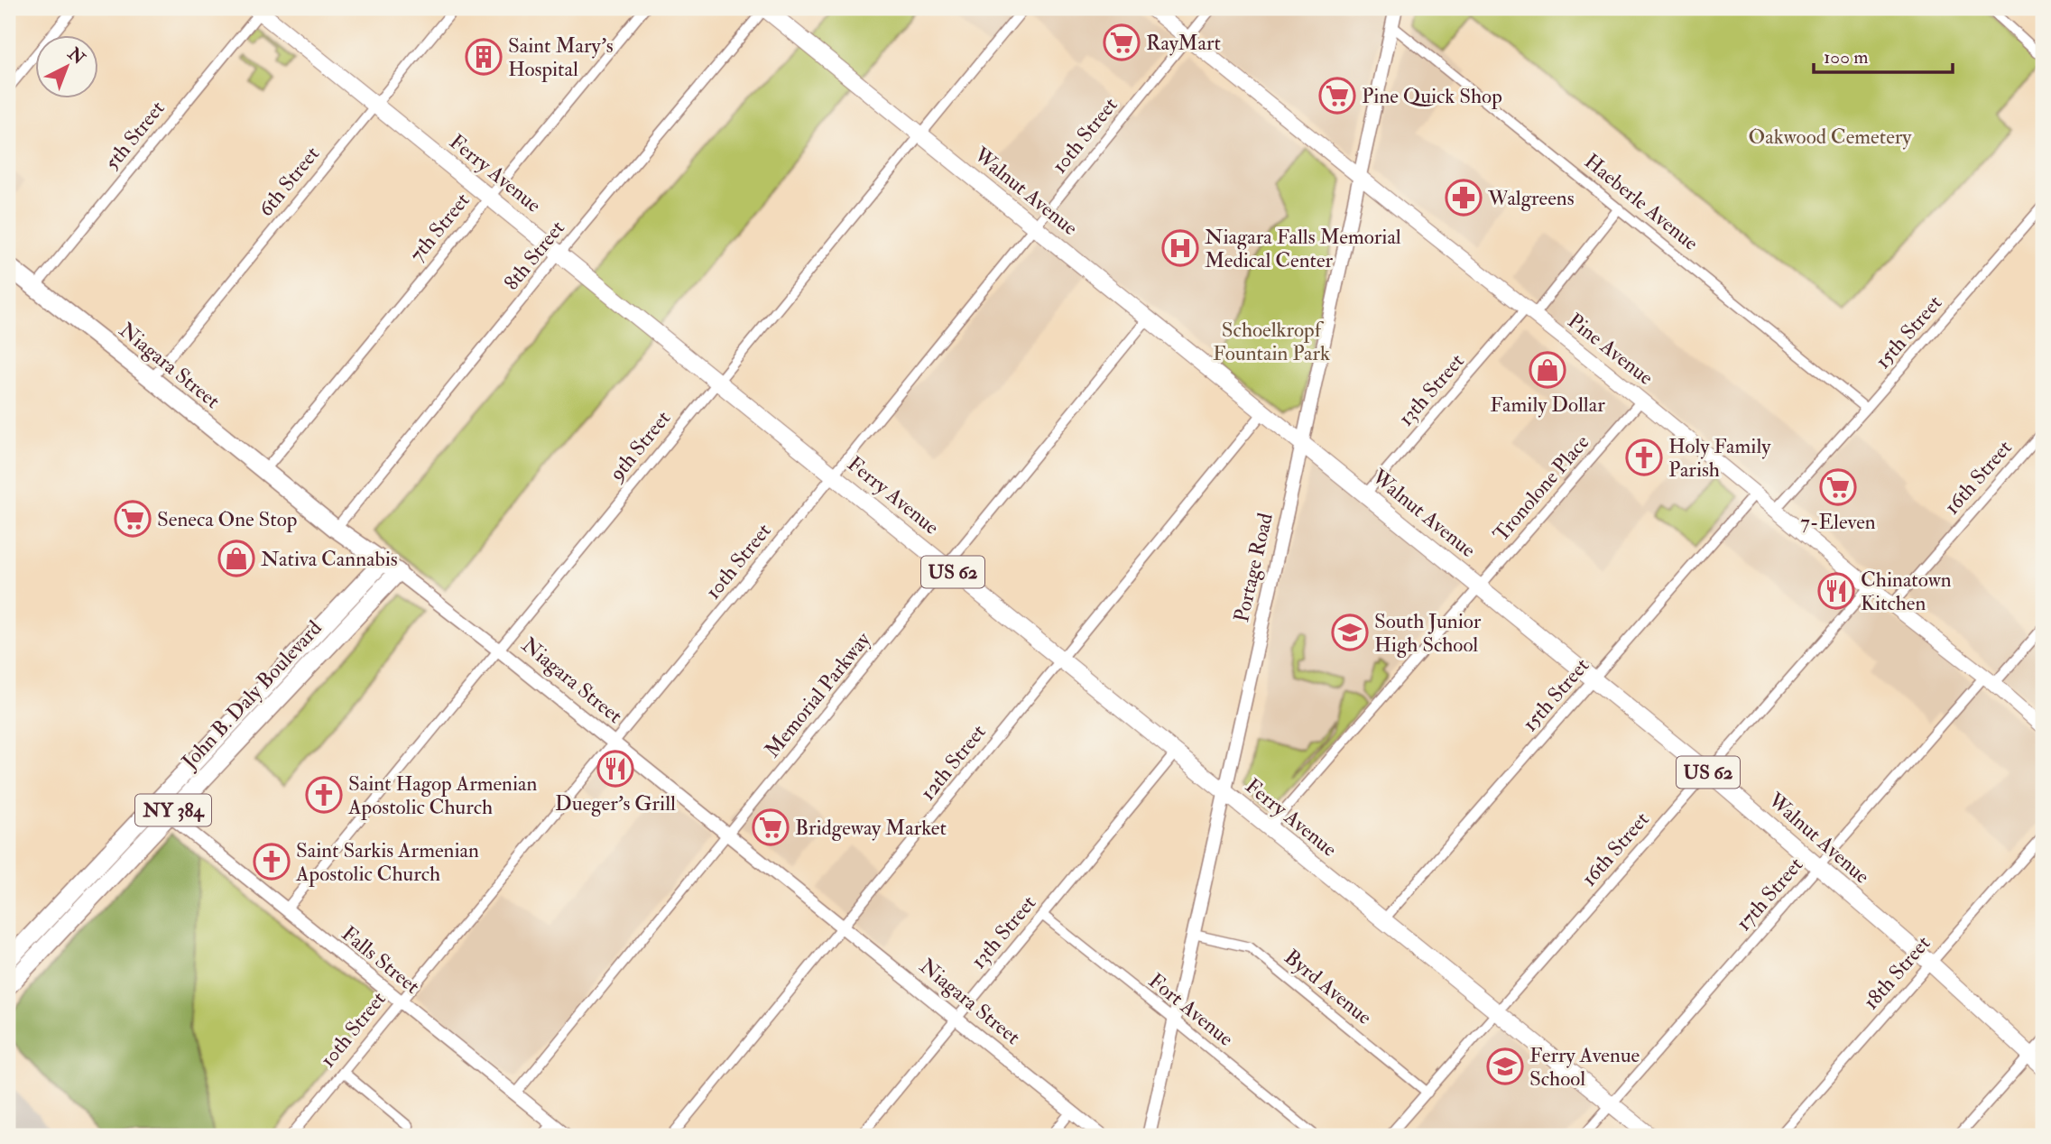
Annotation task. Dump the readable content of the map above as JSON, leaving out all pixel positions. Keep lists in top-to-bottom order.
{
  "streets": {
    "highway": ["Niagara Street", "John B. Daly Boulevard", "NY 384"],
    "main road": [
      "Ferry Avenue",
      "Walnut Avenue",
      "Pine Avenue",
      "US 62"
    ],
    "street": [
      "5th Street",
      "10th Street",
      "6th Street",
      "Haeberle Avenue",
      "7th Street",
      "8th Street",
      "15th Street",
      "13th Street",
      "9th Street",
      "16th Street",
      "Tronolone Place",
      "Portage Road",
      "Memorial Parkway",
      "12th Street",
      "17th Street",
      "Falls Street",
      "18th Street",
      "Byrd Avenue",
      "Fort Avenue"
    ]
  },
  "crossings": [
    ["5th Street", "Ferry Avenue"],
    ["5th Street", "Niagara Street"],
    ["10th Street", "Ferry Avenue"],
    ["10th Street", "Walnut Avenue"],
    ["10th Street", "Pine Avenue"],
    ["10th Street", "Niagara Street"],
    ["10th Street", "Falls Street"],
    ["Ferry Avenue", "6th Street"],
    ["Ferry Avenue", "7th Street"],
    ["Ferry Avenue", "8th Street"],
    ["Ferry Avenue", "15th Street"],
    ["Ferry Avenue", "13th Street"],
    ["Ferry Avenue", "9th Street"],
    ["Ferry Avenue", "16th Street"],
    ["Ferry Avenue", "Tronolone Place"],
    ["Ferry Avenue", "Portage Road"],
    ["Ferry Avenue", "Memorial Parkway"],
    ["Ferry Avenue", "12th Street"],
    ["Ferry Avenue", "17th Street"],
    ["6th Street", "Niagara Street"],
    ["Walnut Avenue", "8th Street"],
    ["Walnut Avenue", "15th Street"],
    ["Walnut Avenue", "13th Street"],
    ["Walnut Avenue", "9th Street"],
    ["Walnut Avenue", "16th Street"],
    ["Walnut Avenue", "Tronolone Place"],
    ["Walnut Avenue", "Portage Road"],
    ["Walnut Avenue", "Memorial Parkway"],
    ["Walnut Avenue", "12th Street"],
    ["Walnut Avenue", "17th Street"],
    ["Walnut Avenue", "18th Street"],
    ["Haeberle Avenue", "15th Street"],
    ["Haeberle Avenue", "13th Street"],
    ["Haeberle Avenue", "Portage Road"],
    ["7th Street", "Niagara Street"],
    ["8th Street", "Niagara Street"],
    ["15th Street", "Pine Avenue"],
    ["Pine Avenue", "13th Street"],
    ["Pine Avenue", "16th Street"],
    ["Pine Avenue", "Tronolone Place"],
    ["Pine Avenue", "Portage Road"],
    ["Pine Avenue", "17th Street"],
    ["Niagara Street", "13th Street"],
    ["Niagara Street", "9th Street"],
    ["Niagara Street", "John B. Daly Boulevard"],
    ["Niagara Street", "Memorial Parkway"],
    ["Niagara Street", "12th Street"],
    ["13th Street", "Fort Avenue"],
    ["9th Street", "Falls Street"],
    ["16th Street", "Byrd Avenue"],
    ["Portage Road", "Byrd Avenue"],
    ["Portage Road", "Fort Avenue"],
    ["John B. Daly Boulevard", "Falls Street"],
    ["Memorial Parkway", "Falls Street"]
  ],
  "parks": ["Oakwood Cemetery", "Schoelkropf Fountain Park"],
  "places": {
    "supermarket": [
      "RayMart",
      "Pine Quick Shop",
      "7-Eleven",
      "Seneca One Stop",
      "Bridgeway Market"
    ],
    "building": ["Saint Mary's Hospital"],
    "pharmacy": ["Walgreens"],
    "hospital": ["Niagara Falls Memorial Medical Center"],
    "shop": ["Family Dollar", "Nativa Cannabis"],
    "church": ["Holy Family Parish", "Saint Hagop Armenian Apostolic Church", "Saint Sarkis Armenian Apostolic Church"],
    "restaurant": ["Chinatown Kitchen", "Dueger's Grill"],
    "school or university": ["South Junior High School", "Ferry Avenue School"]
  },
  "scale_bar": "100 m",
  "north": "top right"
}
